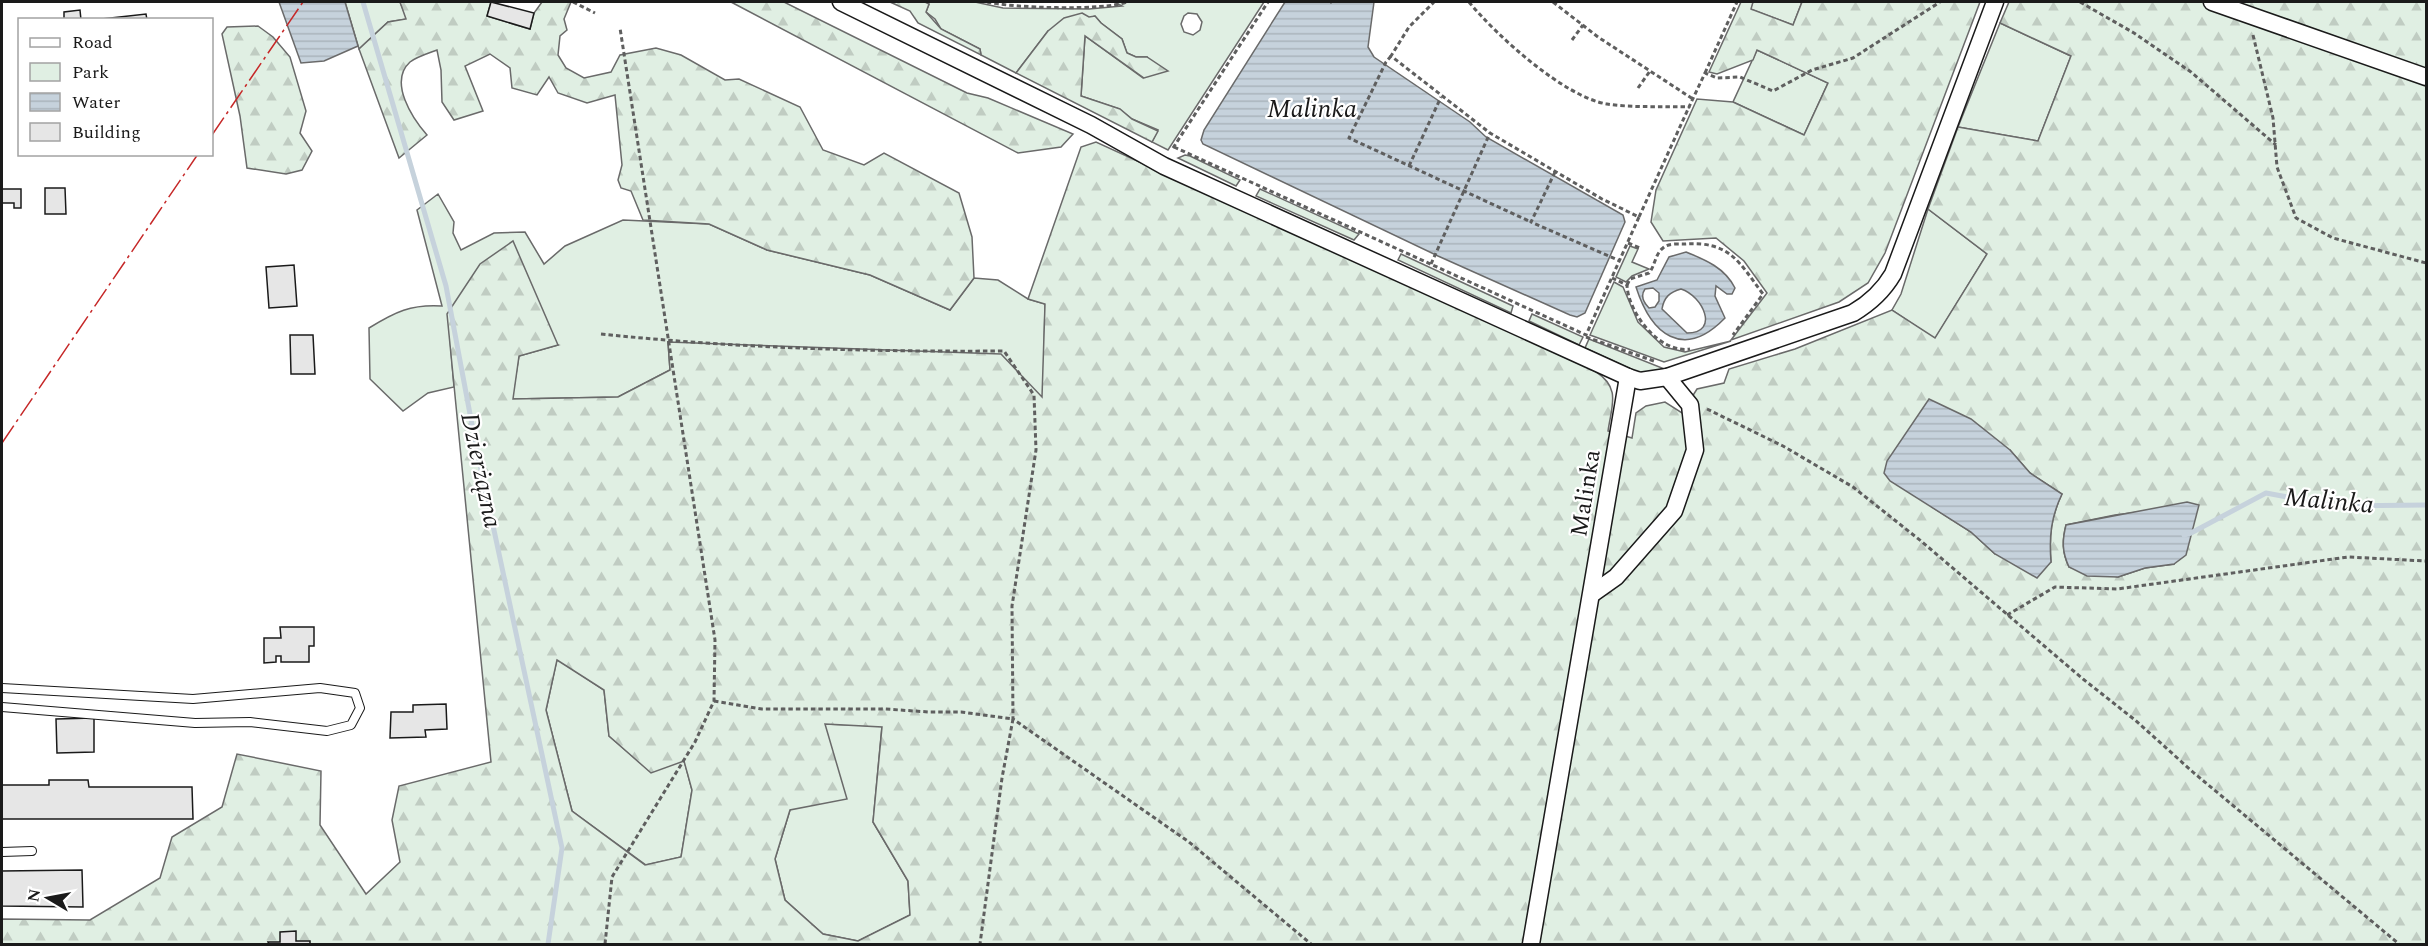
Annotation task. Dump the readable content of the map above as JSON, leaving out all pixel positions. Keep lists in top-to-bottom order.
{
  "streets": {
    "street": ["Malinka"]
  },
  "water": ["Malinka", "Dzierżązna"],
  "legend": [
    "Road",
    "Park",
    "Water",
    "Building"
  ],
  "north": "left"
}
